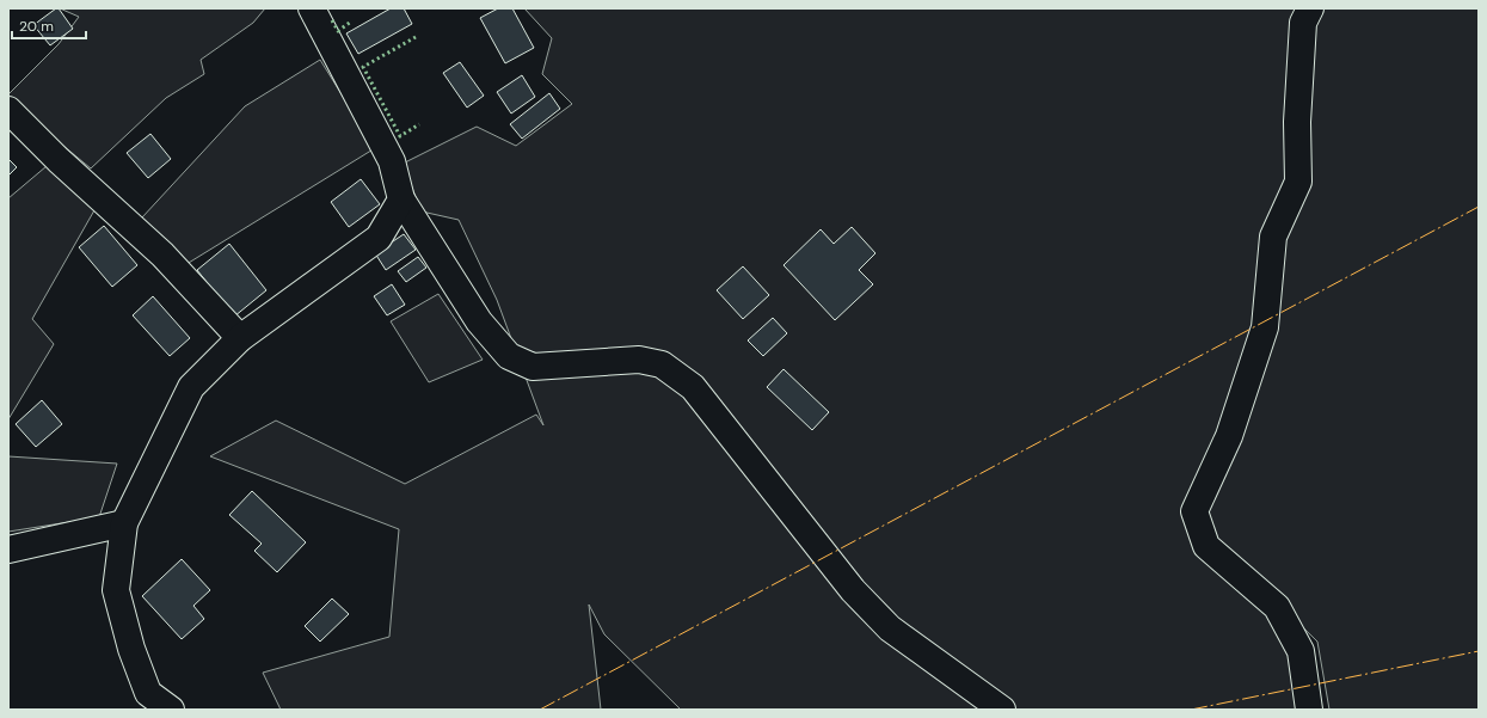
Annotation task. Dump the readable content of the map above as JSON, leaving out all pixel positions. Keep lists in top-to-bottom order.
{
  "scale_bar": "20 m"
}
